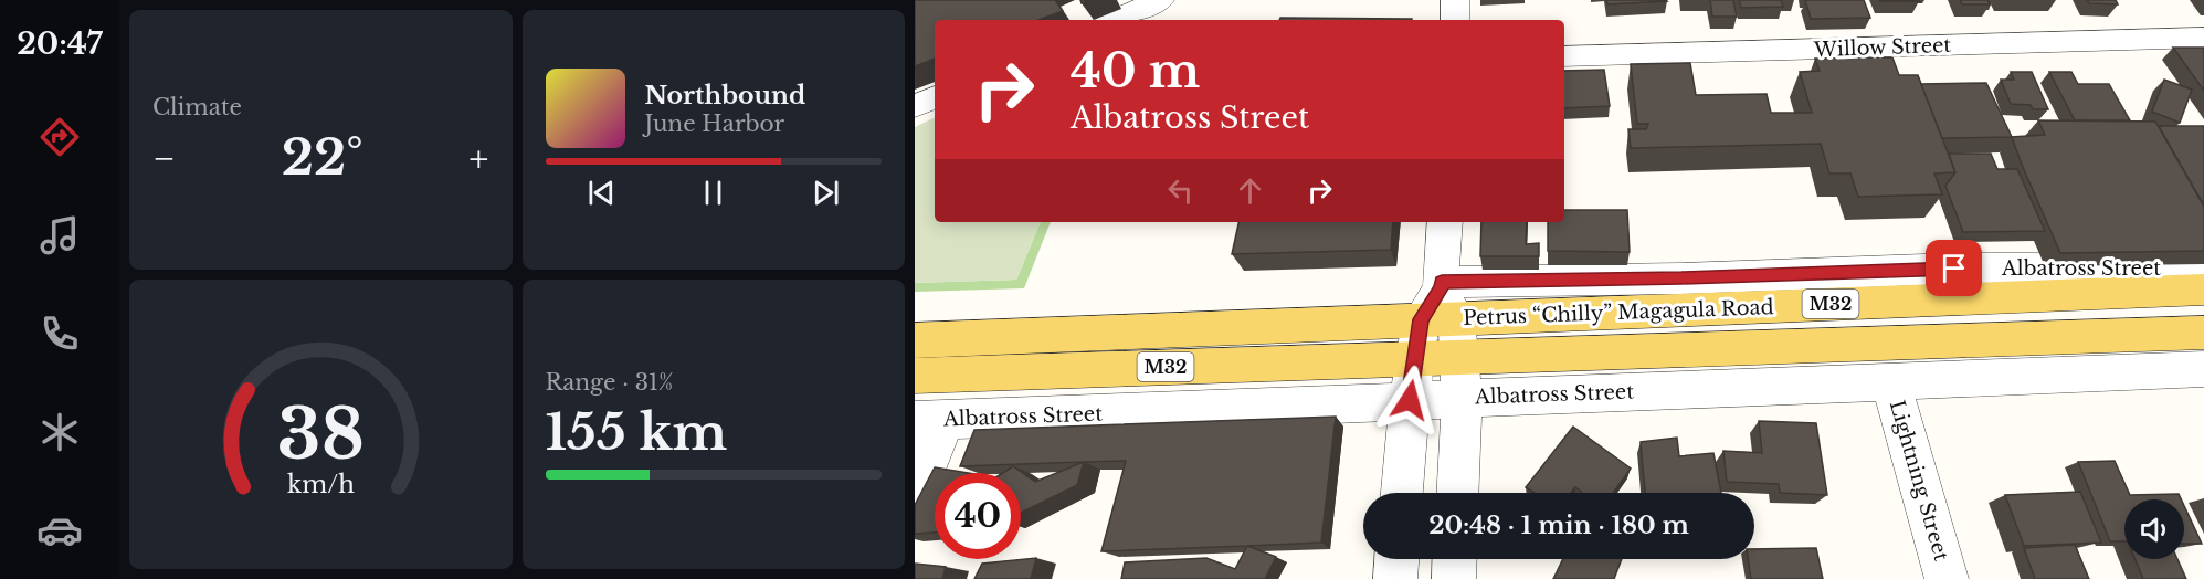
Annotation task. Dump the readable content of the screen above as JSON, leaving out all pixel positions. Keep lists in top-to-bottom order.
{
  "streets": {
    "main road": ["M32", "Petrus “Chilly” Magagula Road"],
    "street": ["Willow Street", "Albatross Street", "Lightning Street"]
  },
  "crossings": [
    ["Albatross Street", "Petrus “Chilly” Magagula Road"],
    ["Albatross Street", "Lightning Street"]
  ],
  "page": {
    "tabs": "20:47",
    "tile": [
      "Climate",
      ["Range · 31%", "155 km"]
    ],
    "turn": ["40 m", "Albatross Street"],
    "song": ["Northbound", "June Harbor"],
    "heat": ["−", "22°", "+"],
    "limit": "40",
    "trip": "20:48 · 1 min · 180 m",
    "gauge": ["38", "km/h"]
  }
}
